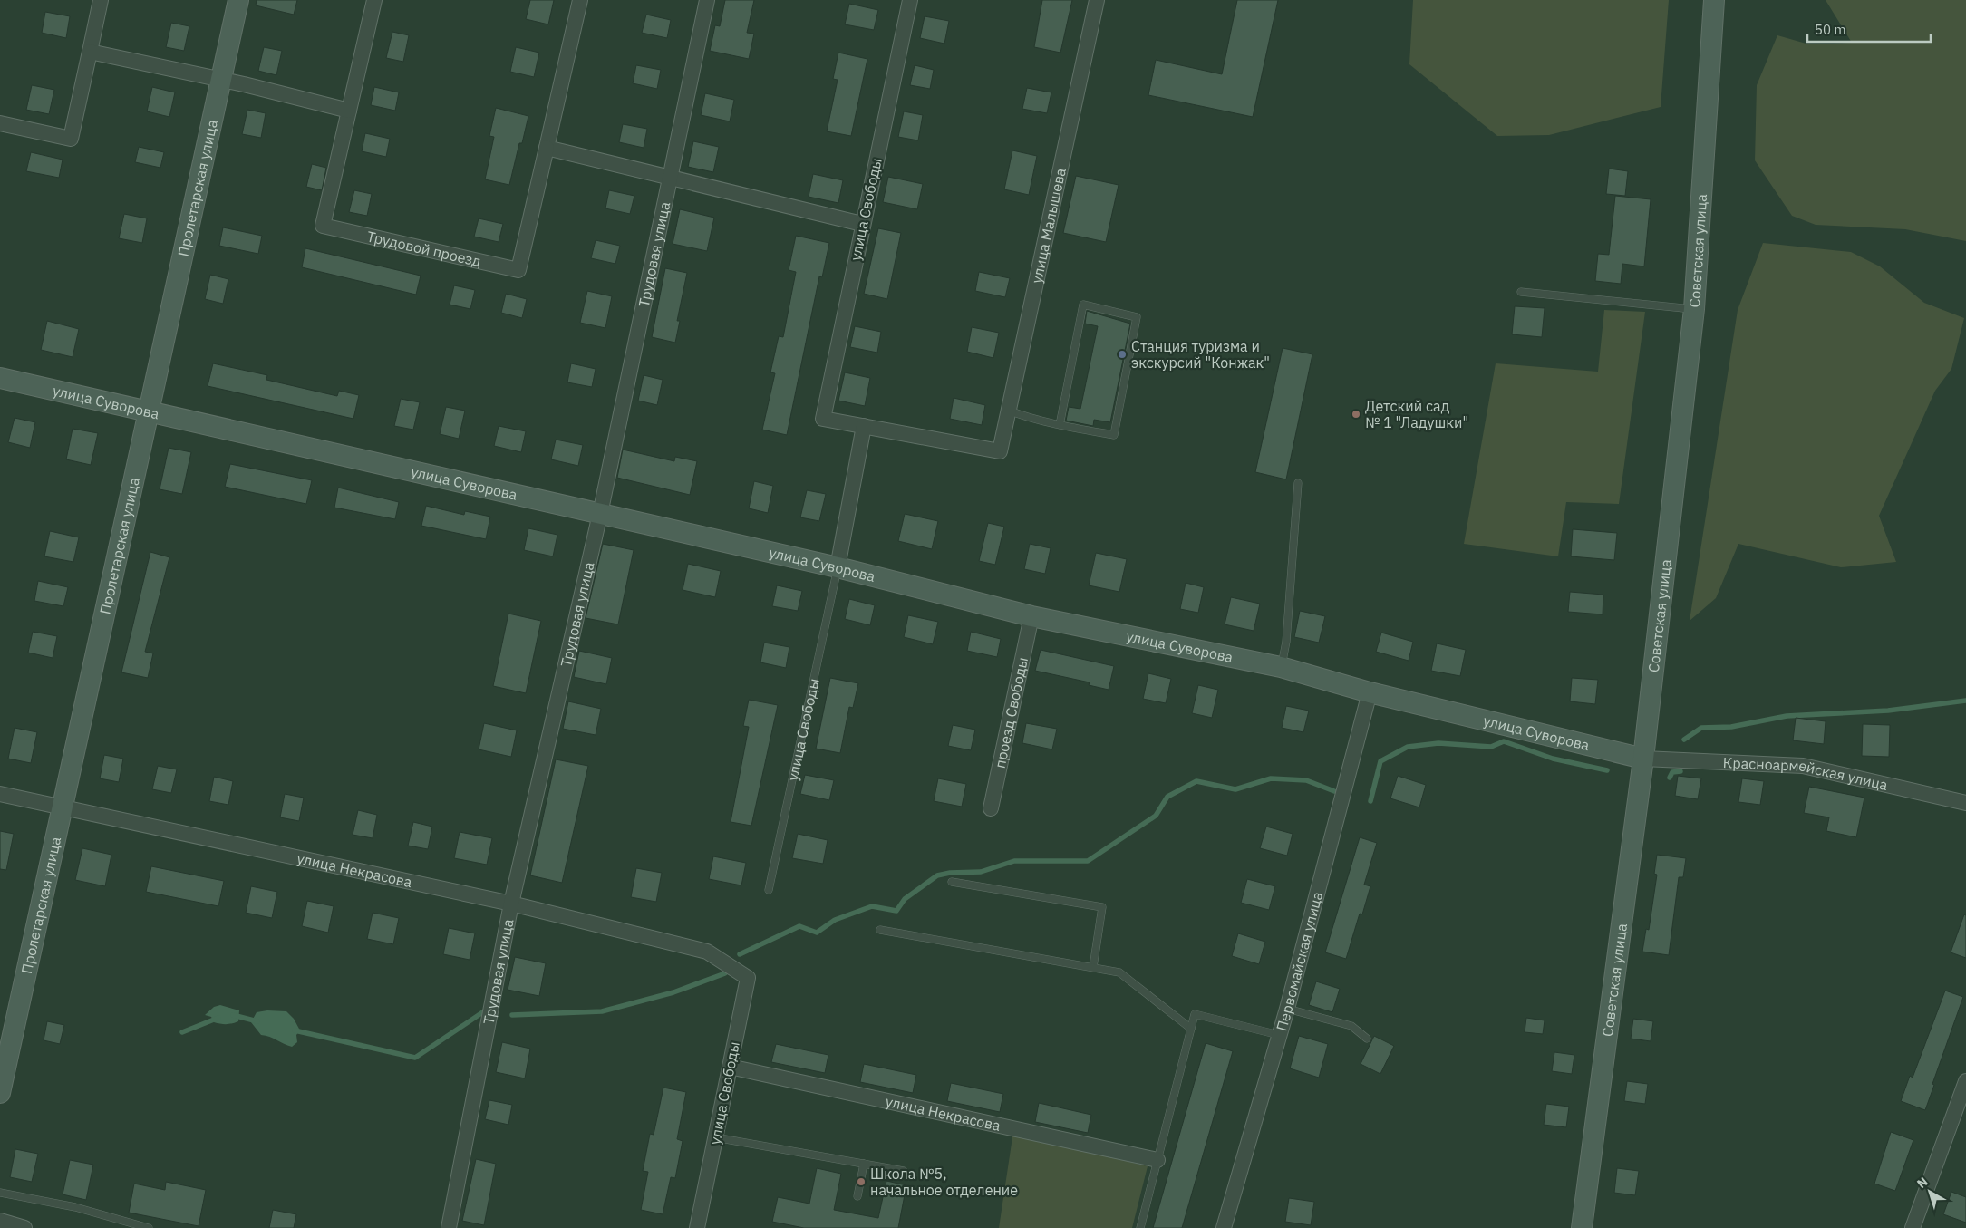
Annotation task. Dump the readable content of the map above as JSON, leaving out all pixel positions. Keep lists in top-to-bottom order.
{
  "streets": {
    "main road": ["Пролетарская улица", "Советская улица", "улица Суворова"],
    "street": [
      "улица Свободы",
      "улица Малышева",
      "Трудовой проезд",
      "Трудовая улица",
      "проезд Свободы",
      "Красноармейская улица",
      "улица Некрасова",
      "Первомайская улица"
    ]
  },
  "crossings": [
    ["Пролетарская улица", "улица Суворова"],
    ["Пролетарская улица", "улица Некрасова"],
    ["улица Свободы", "улица Малышева"],
    ["улица Свободы", "улица Суворова"],
    ["улица Свободы", "улица Некрасова"],
    ["Советская улица", "улица Суворова"],
    ["Советская улица", "Красноармейская улица"],
    ["Трудовая улица", "улица Суворова"],
    ["Трудовая улица", "улица Некрасова"],
    ["улица Суворова", "проезд Свободы"],
    ["улица Суворова", "Красноармейская улица"],
    ["улица Суворова", "Первомайская улица"]
  ],
  "places": ["Станция туризма и экскурсий \"Конжак\"", "Детский сад № 1 \"Ладушки\"", "Школа №5, начальное отделение"],
  "scale_bar": "50 m",
  "north": "top left"
}
